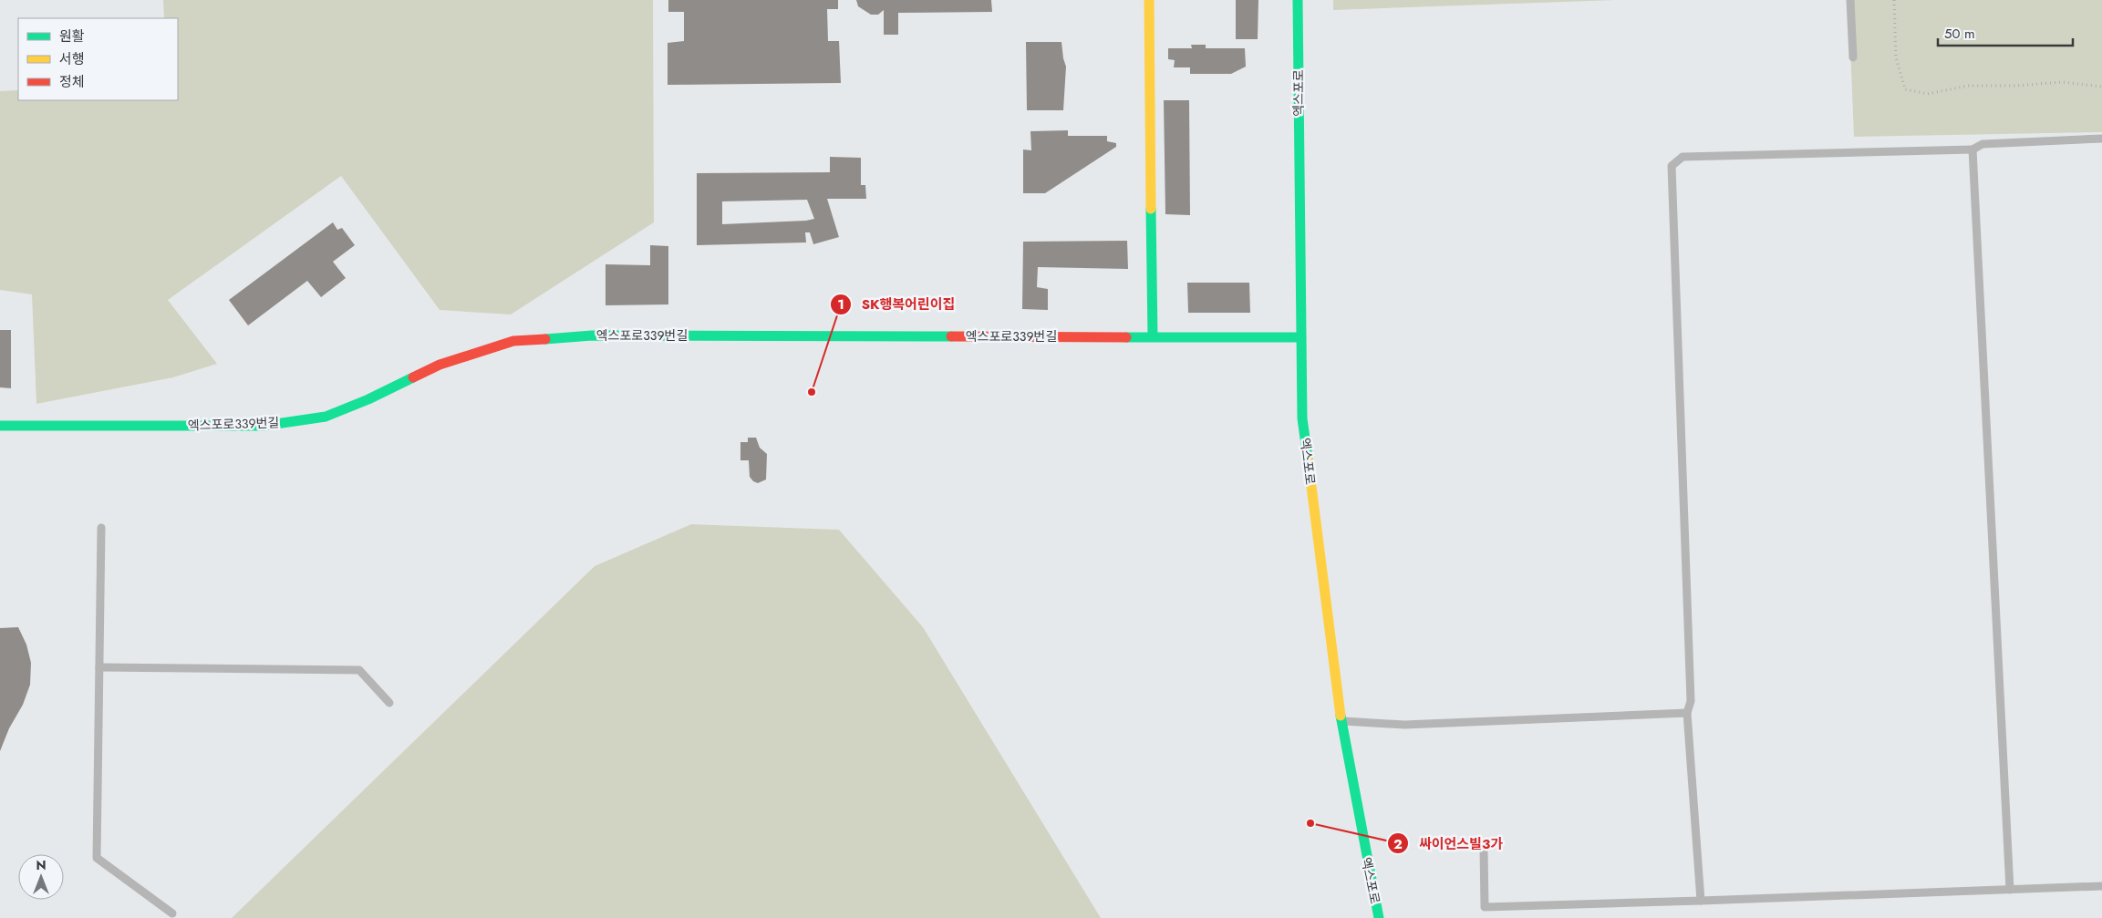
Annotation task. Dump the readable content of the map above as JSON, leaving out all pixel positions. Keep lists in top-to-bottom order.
{
  "streets": {
    "street": ["엑스포로", "엑스포로339번길"]
  },
  "crossings": [
    ["엑스포로", "엑스포로339번길"]
  ],
  "places": ["SK행복어린이집", "싸이언스빌3가"],
  "legend": ["원활", "서행", "정체"],
  "scale_bar": "50 m",
  "north": "top"
}
